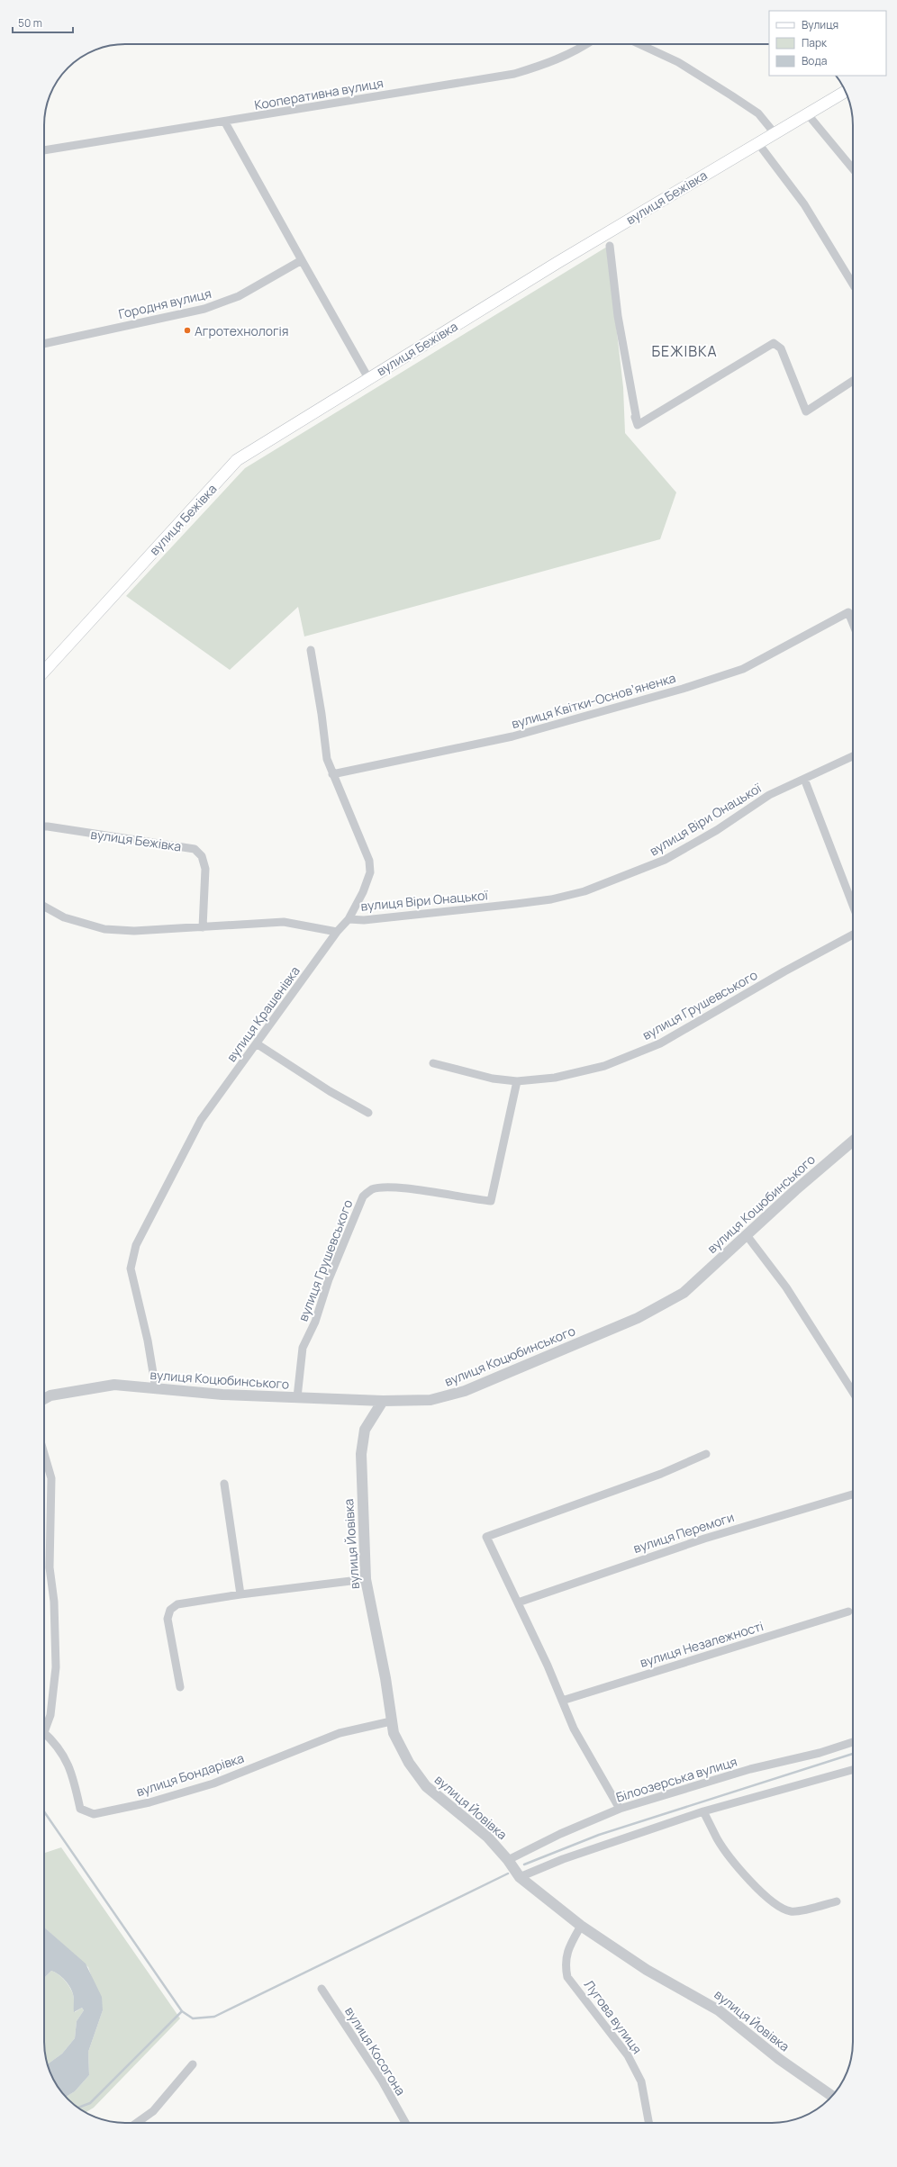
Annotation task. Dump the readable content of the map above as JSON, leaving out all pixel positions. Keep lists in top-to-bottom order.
{
  "streets": {
    "main road": ["вулиця Бежівка"],
    "street": [
      "Кооперативна вулиця",
      "Городня вулиця",
      "вулиця Квітки-Основʼяненка",
      "вулиця Віри Онацької",
      "вулиця Грушевського",
      "вулиця Крашенівка",
      "вулиця Коцюбинського",
      "вулиця Перемоги",
      "вулиця Йовівка",
      "вулиця Незалежності",
      "вулиця Бондарівка",
      "Білоозерська вулиця",
      "Лугова вулиця",
      "вулиця Косогона"
    ]
  },
  "crossings": [
    ["вулиця Квітки-Основʼяненка", "вулиця Крашенівка"],
    ["вулиця Віри Онацької", "вулиця Крашенівка"],
    ["вулиця Грушевського", "вулиця Коцюбинського"],
    ["вулиця Крашенівка", "вулиця Коцюбинського"],
    ["вулиця Коцюбинського", "вулиця Йовівка"],
    ["вулиця Йовівка", "вулиця Бондарівка"],
    ["вулиця Йовівка", "Білоозерська вулиця"],
    ["вулиця Йовівка", "Лугова вулиця"]
  ],
  "districts": ["БЕЖІВКА"],
  "places": ["Агротехнологія"],
  "legend": ["Вулиця", "Парк", "Вода"],
  "scale_bar": "50 m"
}
